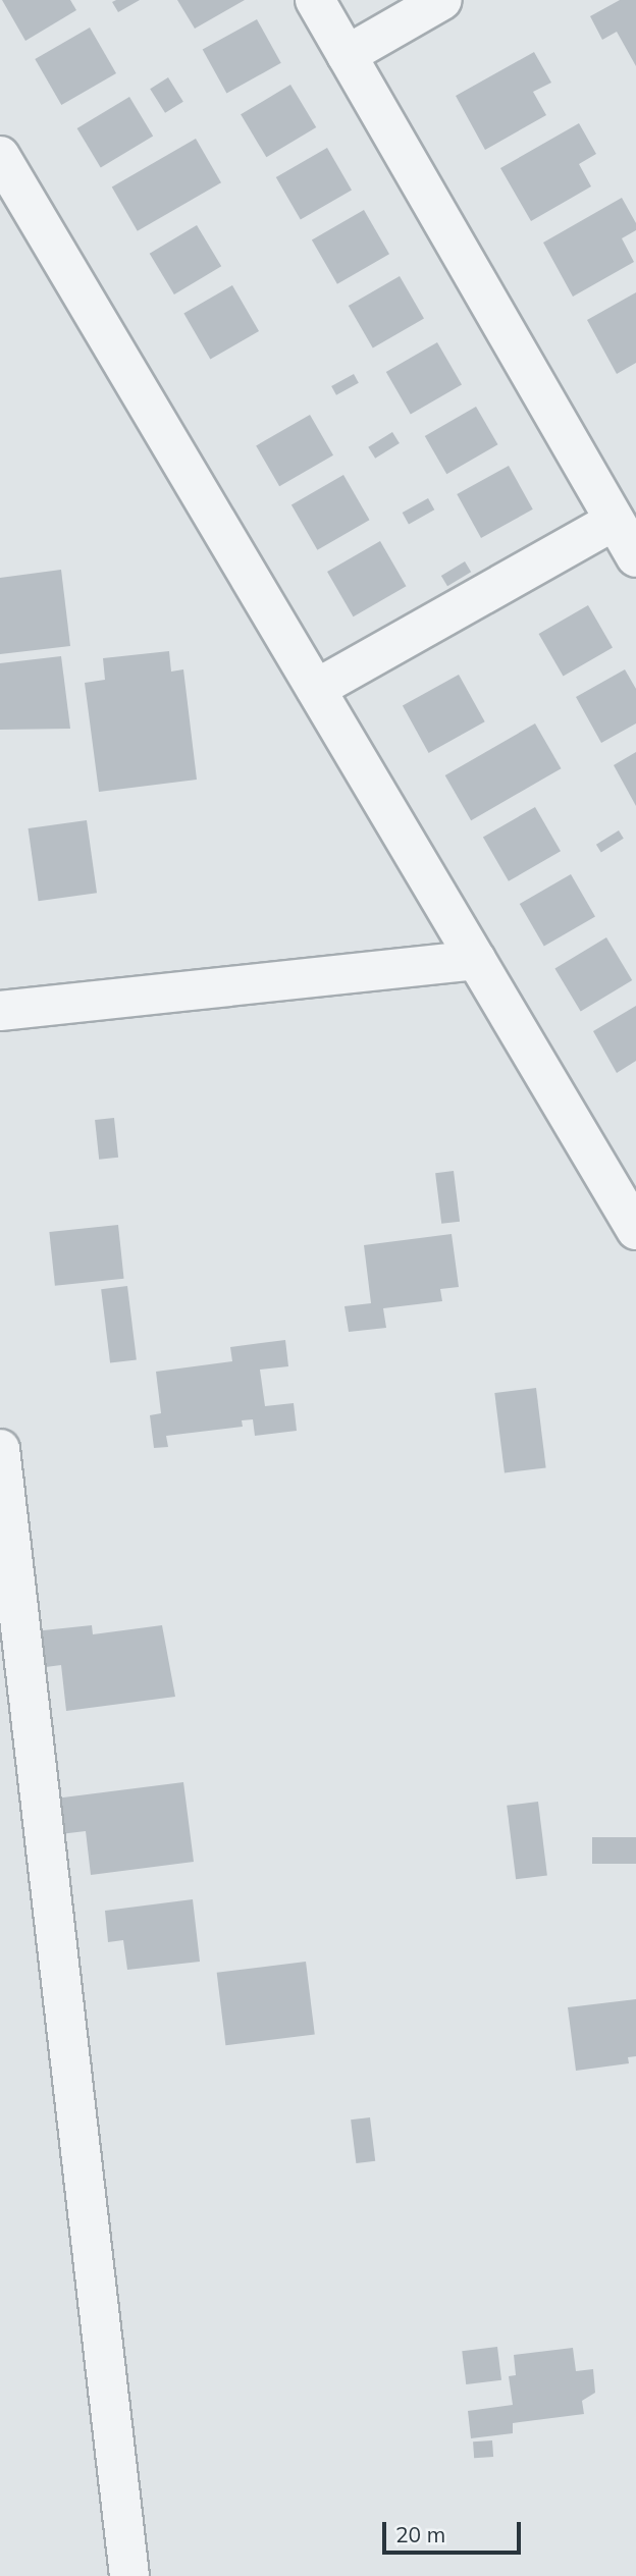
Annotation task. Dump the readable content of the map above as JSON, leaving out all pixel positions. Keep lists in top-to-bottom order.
{
  "scale_bar": "20 m"
}
